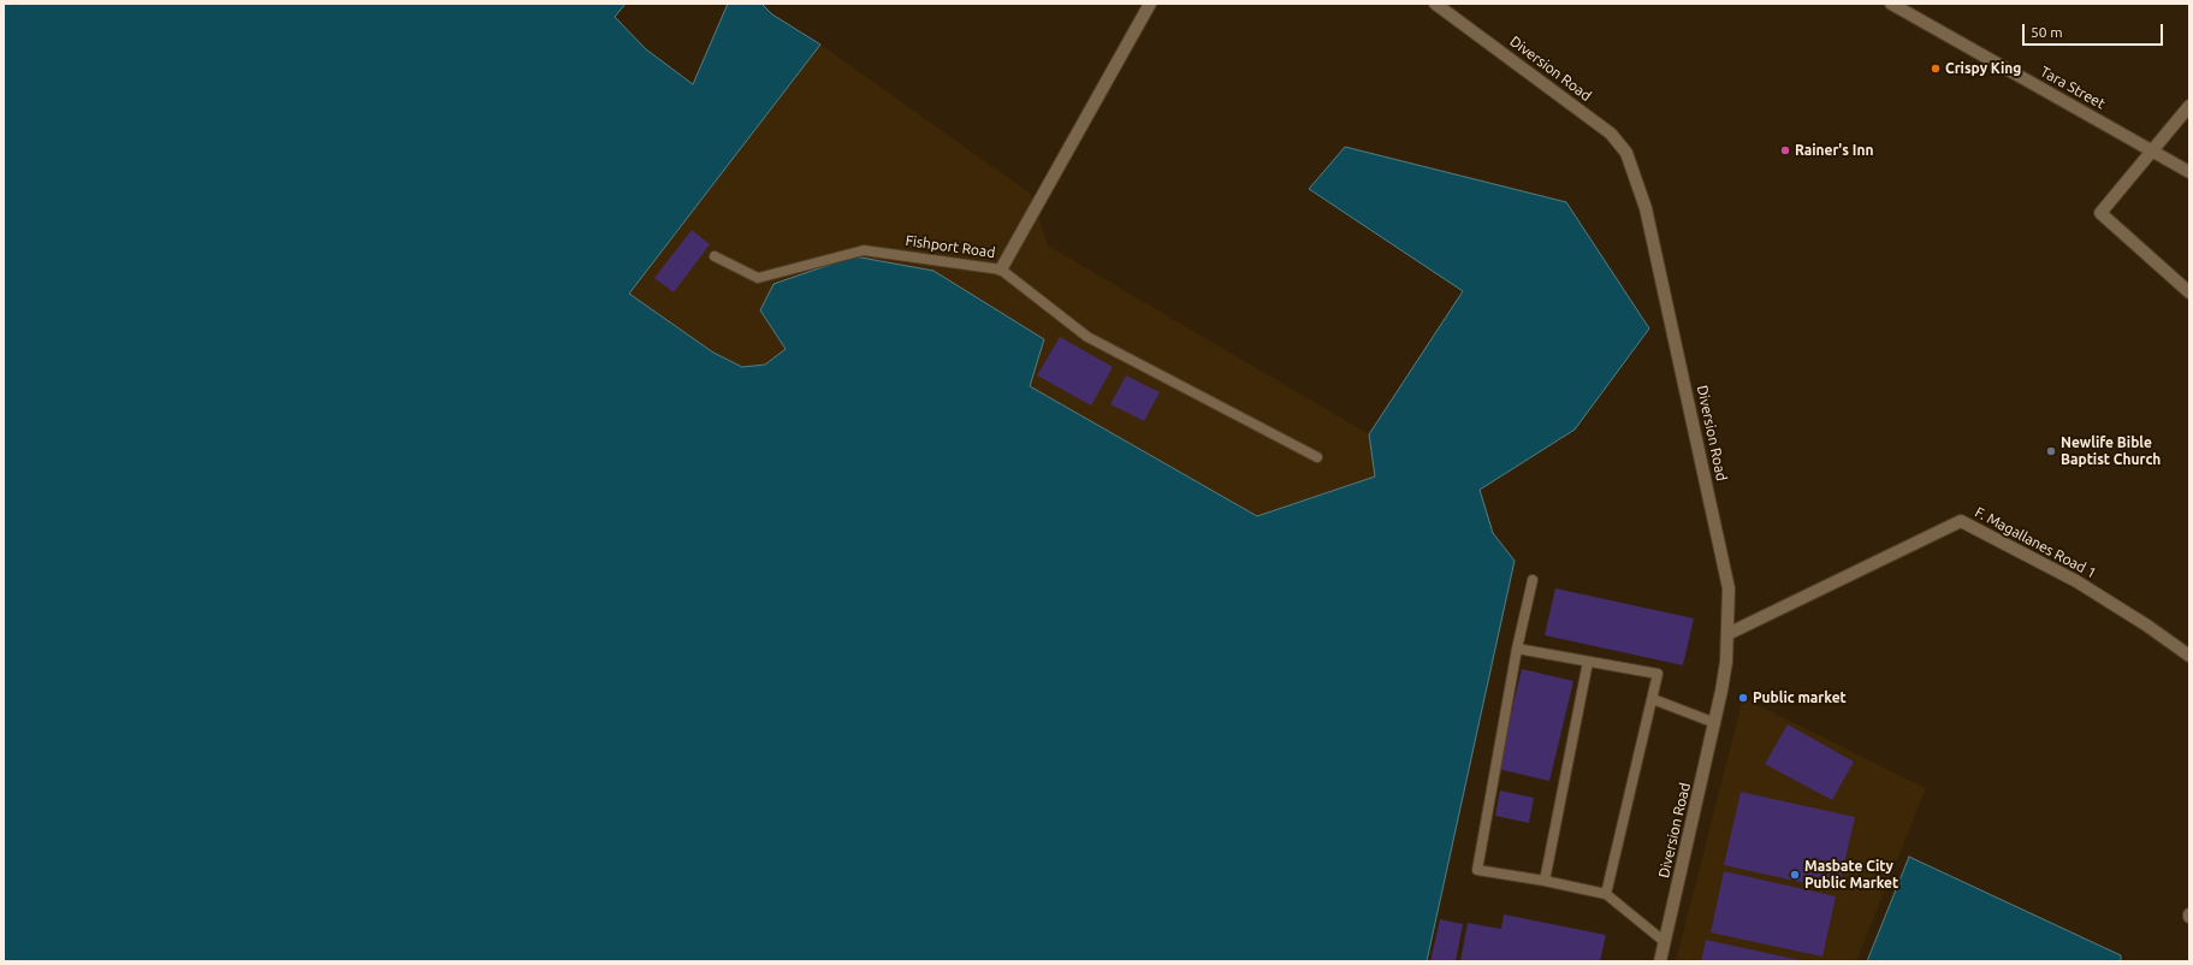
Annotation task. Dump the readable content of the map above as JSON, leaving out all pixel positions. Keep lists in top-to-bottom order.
{
  "streets": {
    "street": [
      "Diversion Road",
      "Tara Street",
      "Fishport Road",
      "F. Magallanes Road 1"
    ]
  },
  "crossings": [
    ["Diversion Road", "F. Magallanes Road 1"]
  ],
  "places": [
    "Crispy King",
    "Rainer's Inn",
    "Newlife Bible Baptist Church",
    "Public market",
    "Masbate City Public Market"
  ],
  "scale_bar": "50 m"
}
